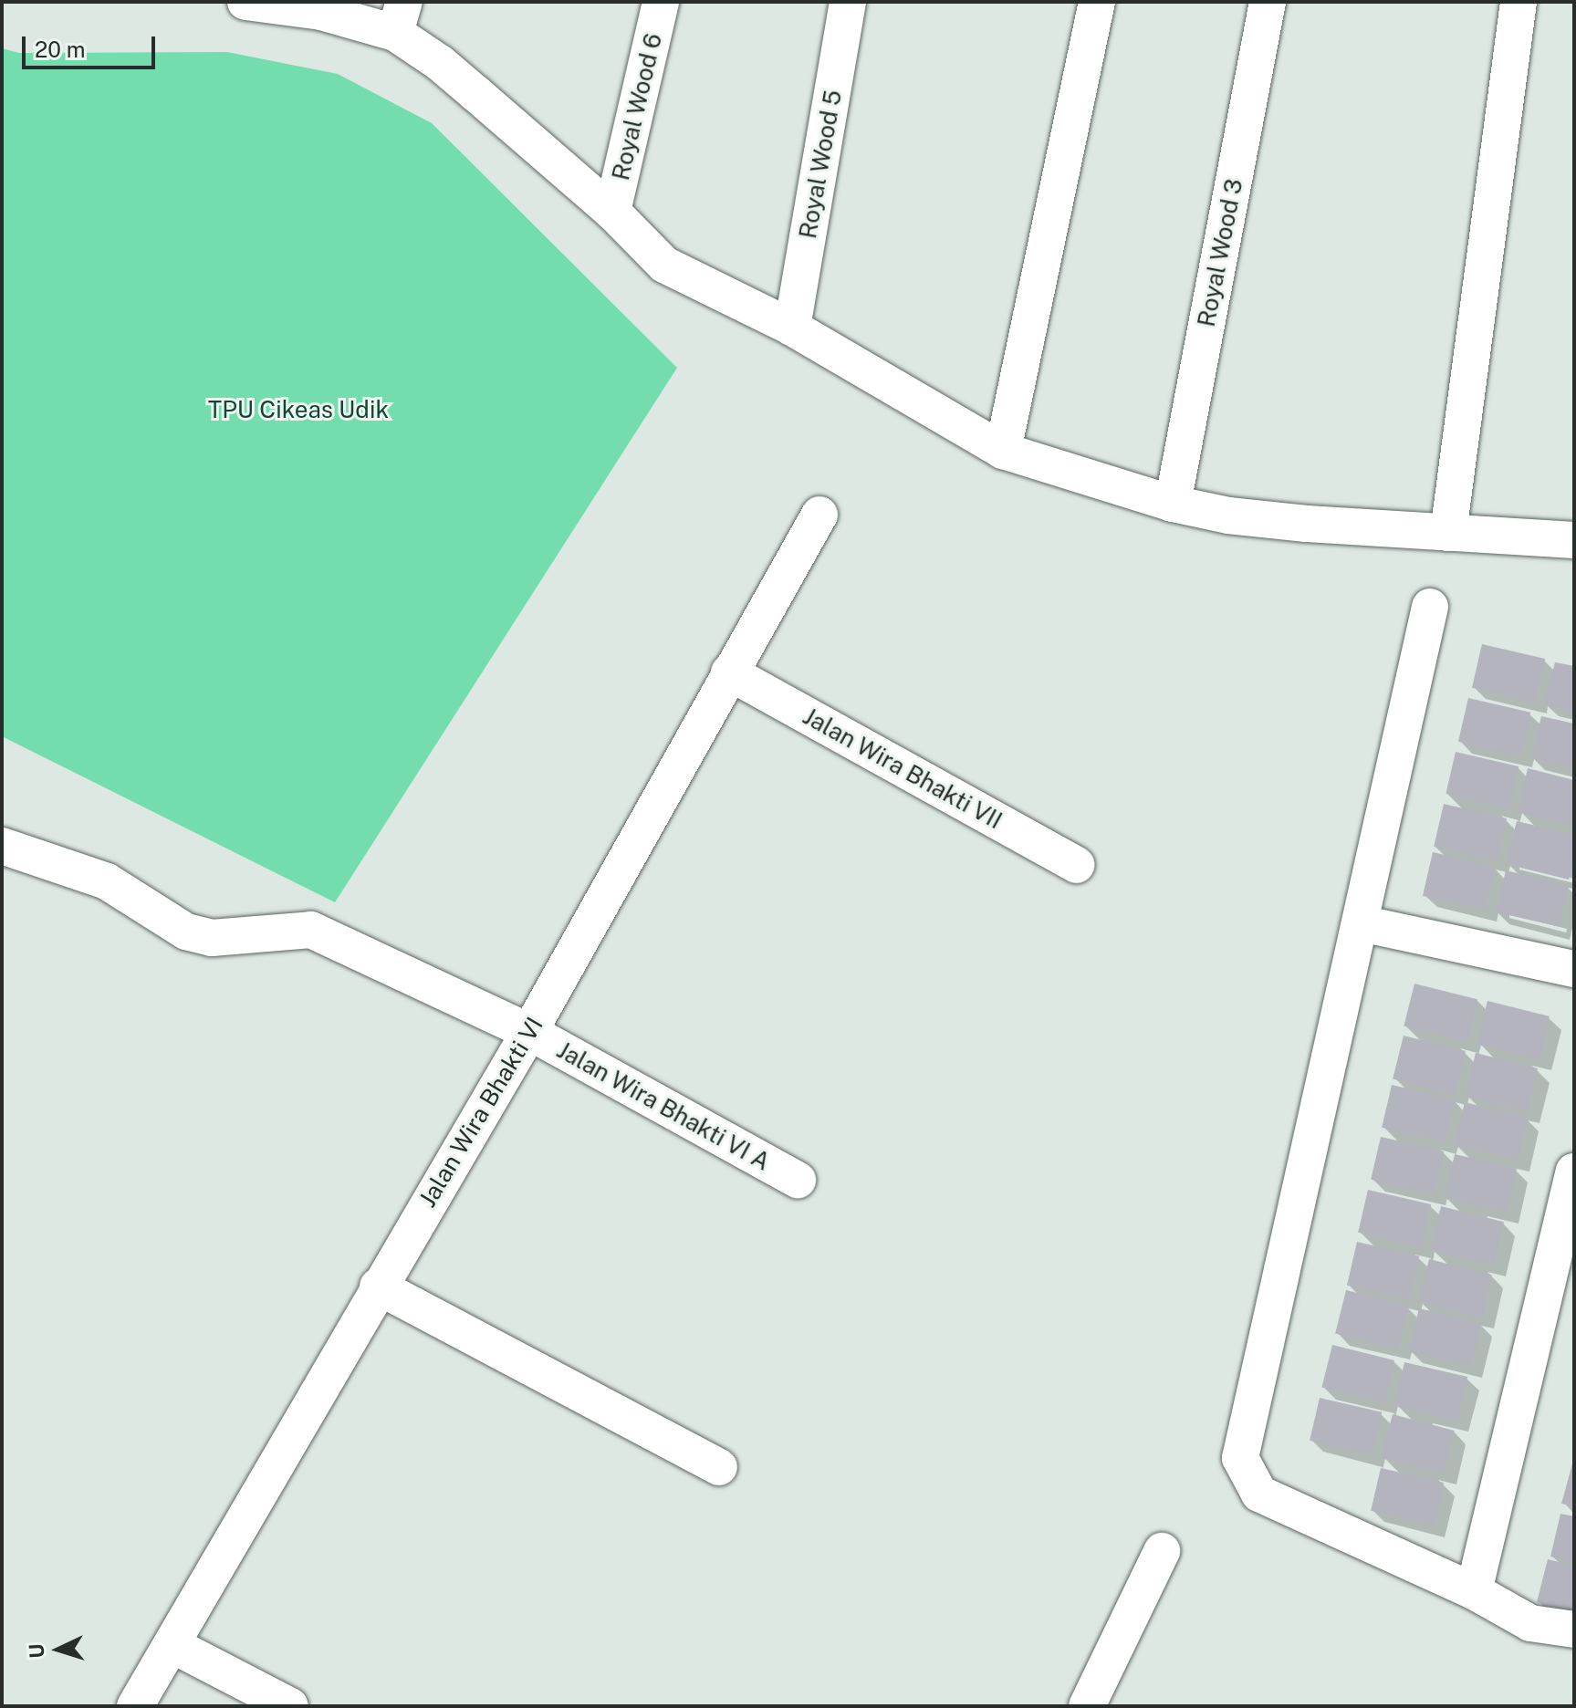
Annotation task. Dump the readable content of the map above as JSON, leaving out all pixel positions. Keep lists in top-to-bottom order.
{
  "streets": {
    "street": [
      "Royal Wood 6",
      "Royal Wood 5",
      "Royal Wood 3",
      "Jalan Wira Bhakti VII",
      "Jalan Wira Bhakti VI A",
      "Jalan Wira Bhakti VI"
    ]
  },
  "crossings": [
    ["Jalan Wira Bhakti VII", "Jalan Wira Bhakti VI"],
    ["Jalan Wira Bhakti VI A", "Jalan Wira Bhakti VI"]
  ],
  "parks": ["TPU Cikeas Udik"],
  "scale_bar": "20 m",
  "north": "left"
}
